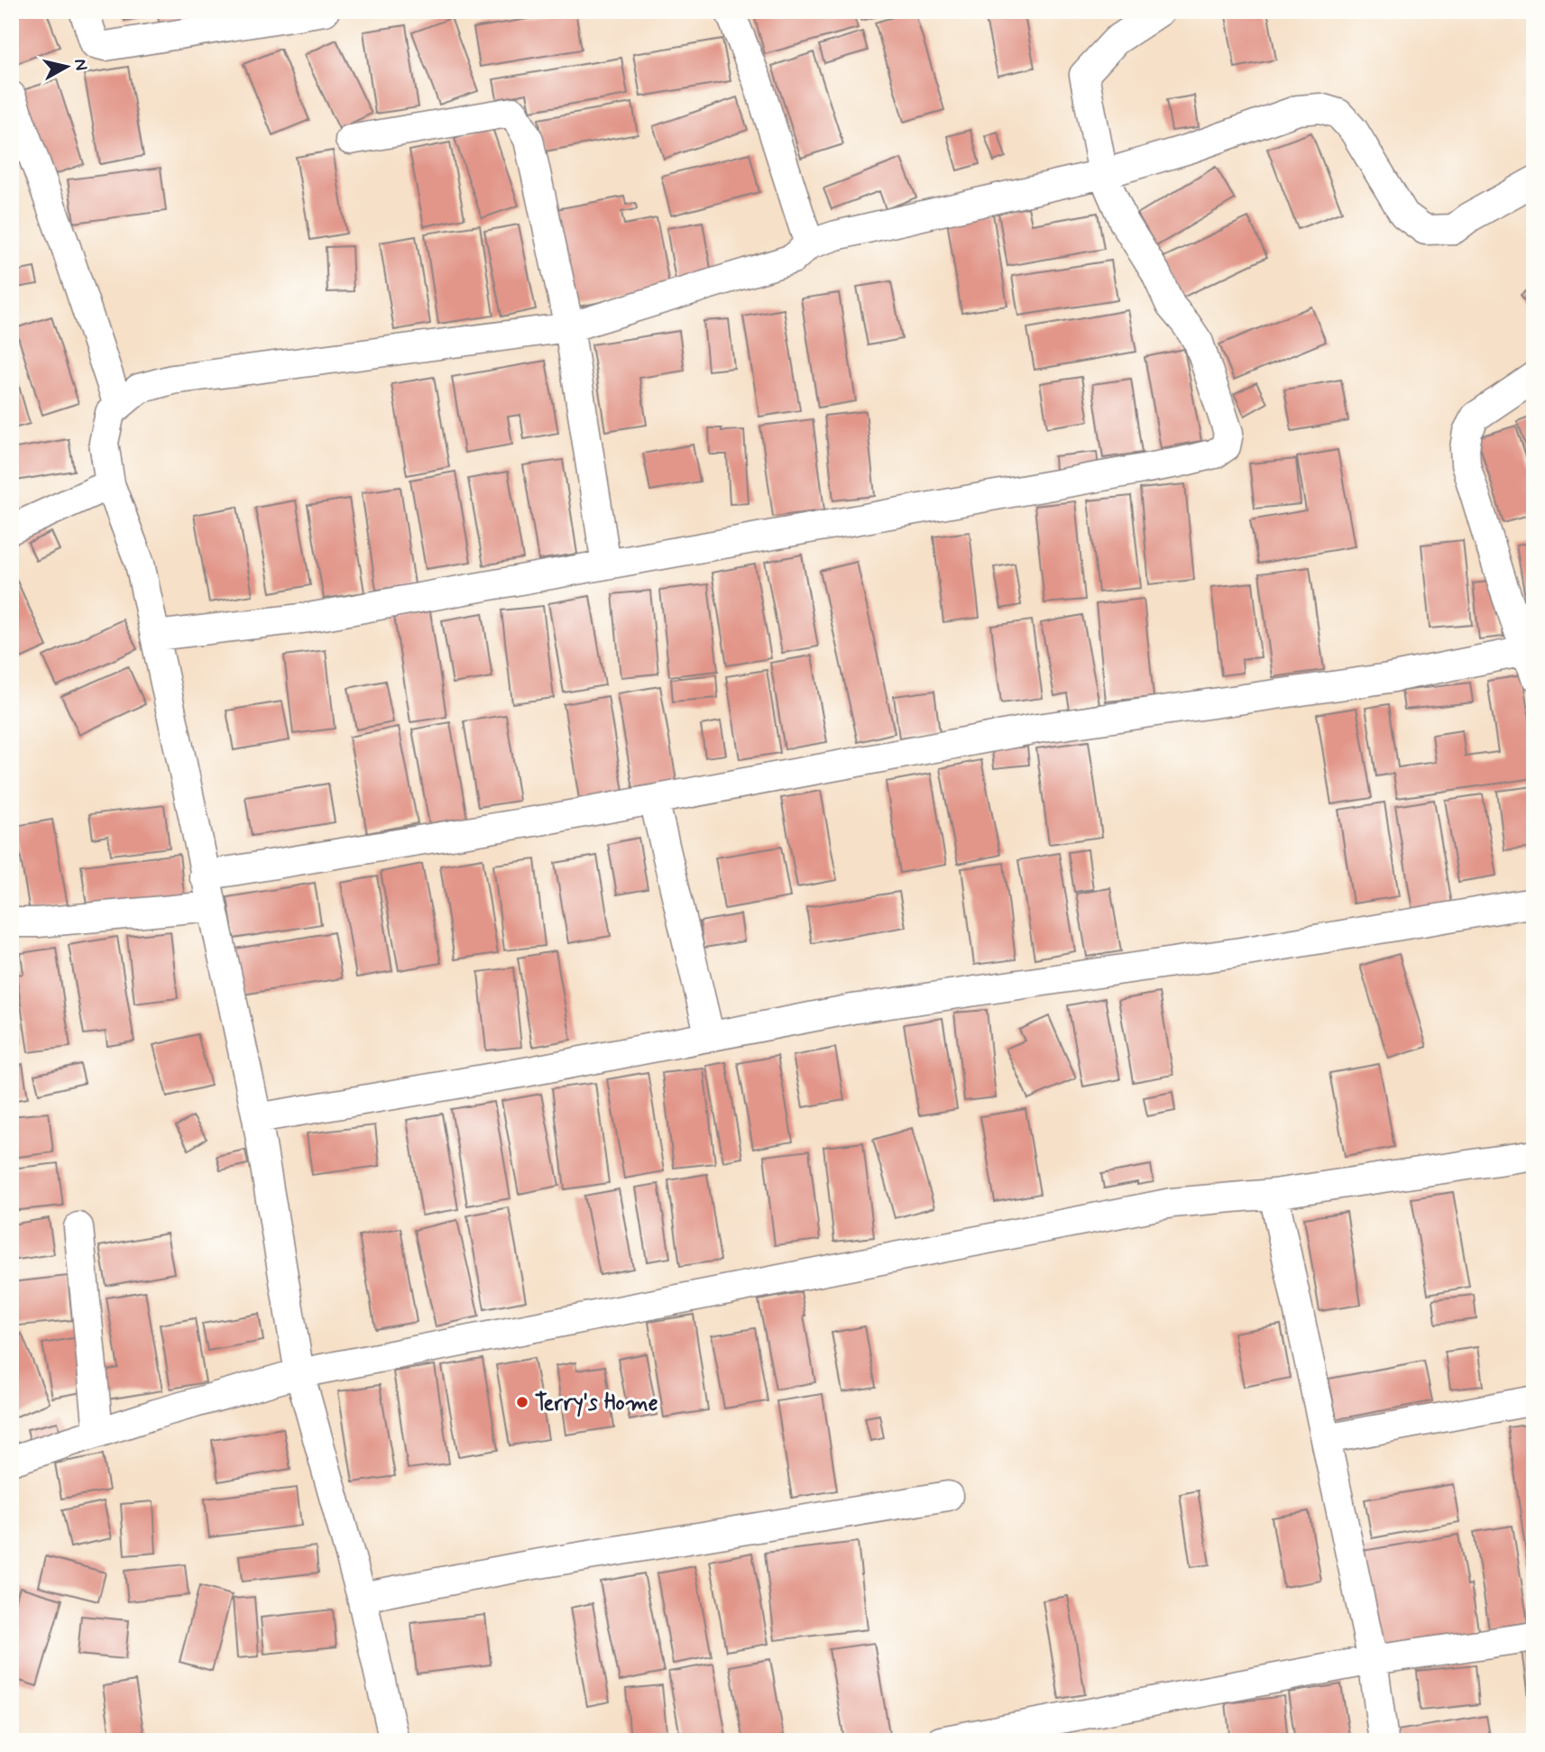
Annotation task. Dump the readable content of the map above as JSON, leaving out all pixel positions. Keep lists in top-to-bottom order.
{
  "places": ["Terry's Home"],
  "north": "right"
}
